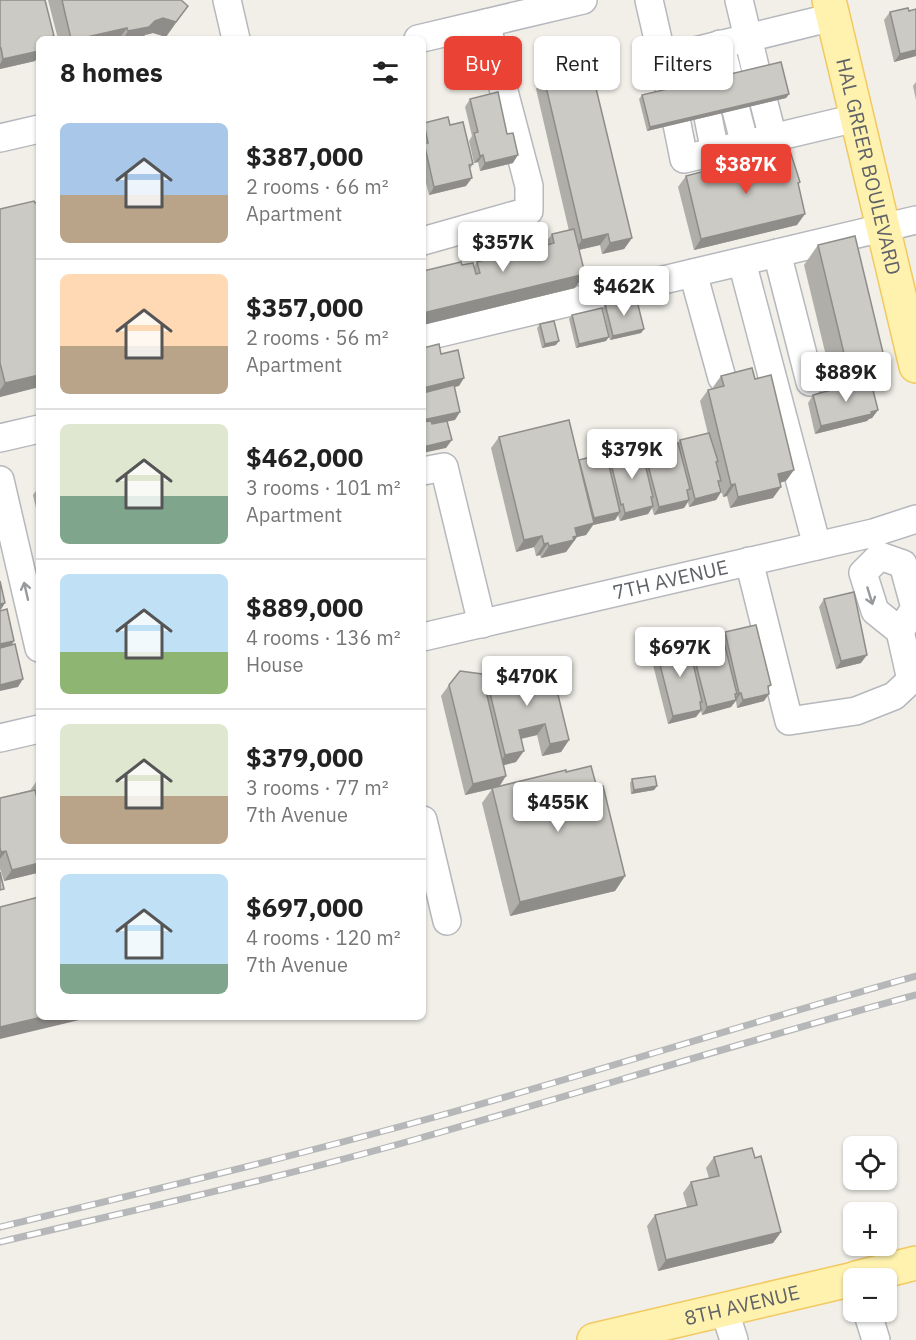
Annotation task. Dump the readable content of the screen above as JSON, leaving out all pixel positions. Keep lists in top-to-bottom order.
{
  "streets": {
    "main road": ["HAL GREER BOULEVARD", "8TH AVENUE"],
    "street": ["7TH AVENUE"]
  },
  "page": {
    "chip": ["Buy", "Rent", "Filters"],
    "heading": "8 homes",
    "list": [
      {
        "name": "$387,000",
        "note": "2 rooms · 66 m² · Apartment"
      },
      {
        "name": "$357,000",
        "note": "2 rooms · 56 m² · Apartment"
      },
      {
        "name": "$462,000",
        "note": "3 rooms · 101 m² · Apartment"
      },
      {
        "name": "$889,000",
        "note": "4 rooms · 136 m² · House"
      },
      {
        "name": "$379,000",
        "note": "3 rooms · 77 m² · 7th Avenue"
      },
      {
        "name": "$697,000",
        "note": "4 rooms · 120 m² · 7th Avenue"
      }
    ],
    "price": [
      "$387K",
      "$357K",
      "$462K",
      "$889K",
      "$379K",
      "$697K",
      "$470K",
      "$455K"
    ],
    "map_buttons": ["+", "−"]
  }
}
